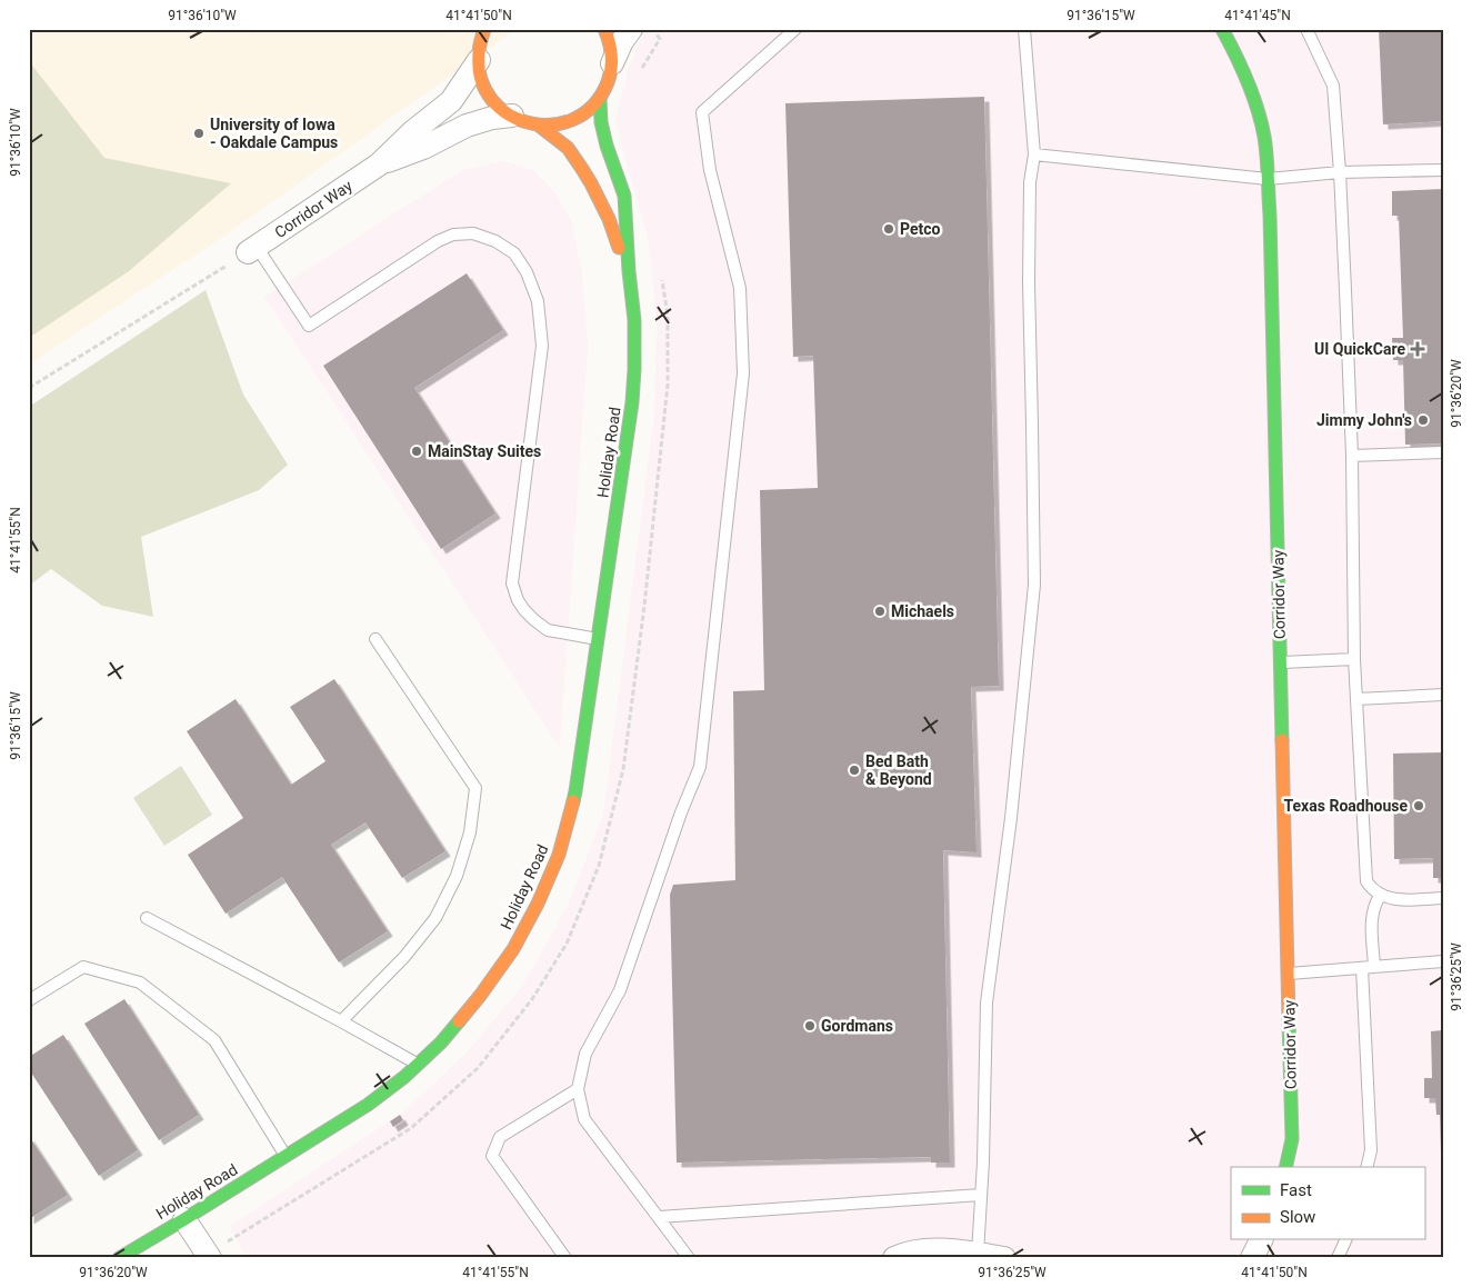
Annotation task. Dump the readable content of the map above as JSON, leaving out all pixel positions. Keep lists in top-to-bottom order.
{
  "streets": {
    "street": ["Corridor Way", "Holiday Road"]
  },
  "crossings": [
    ["Corridor Way", "Holiday Road"]
  ],
  "places": {
    "other": [
      "University of Iowa - Oakdale Campus",
      "Petco",
      "Jimmy John's",
      "MainStay Suites",
      "Michaels",
      "Bed Bath & Beyond",
      "Texas Roadhouse",
      "Gordmans"
    ],
    "health": ["UI QuickCare"]
  },
  "legend": ["Fast", "Slow"],
  "coordinates": [
    "91°36'10\"W",
    "41°41'50\"N",
    "91°36'15\"W",
    "41°41'45\"N",
    "91°36'20\"W",
    "41°41'55\"N",
    "91°36'25\"W"
  ]
}
